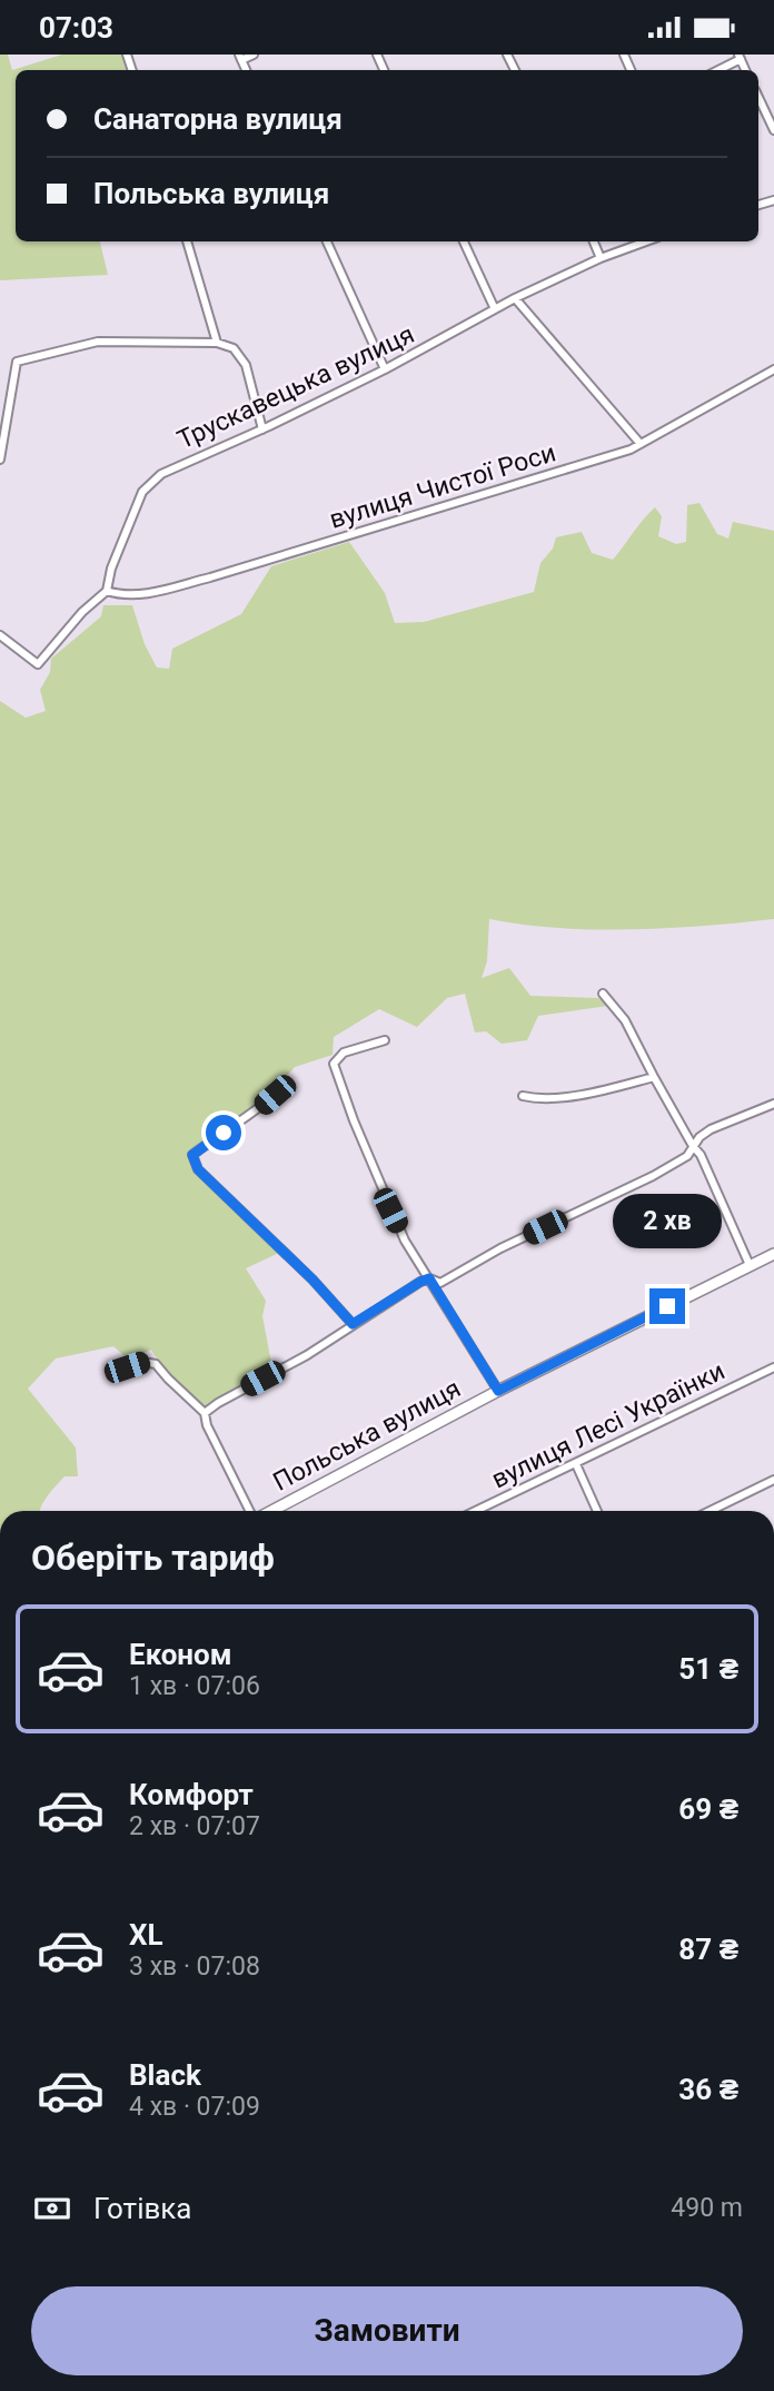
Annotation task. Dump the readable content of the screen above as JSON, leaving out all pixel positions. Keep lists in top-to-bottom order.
{
  "streets": {
    "street": [
      "Трускавецька вулиця",
      "вулиця Чистої Роси",
      "вулиця Лесі Українки",
      "Польська вулиця"
    ]
  },
  "crossings": [
    ["Трускавецька вулиця", "вулиця Чистої Роси"]
  ],
  "page": {
    "status": "07:03",
    "banner": ["Санаторна вулиця", "Польська вулиця"],
    "bubble": "2 хв",
    "heading": "Оберіть тариф",
    "list": [
      {
        "name": "Економ",
        "note": "1 хв · 07:06",
        "value": "51 ₴"
      },
      {
        "name": "Комфорт",
        "note": "2 хв · 07:07",
        "value": "69 ₴"
      },
      {
        "name": "XL",
        "note": "3 хв · 07:08",
        "value": "87 ₴"
      },
      {
        "name": "Black",
        "note": "4 хв · 07:09",
        "value": "36 ₴"
      }
    ],
    "pay": ["Готівка", "490 m"],
    "buttons": "Замовити"
  }
}
